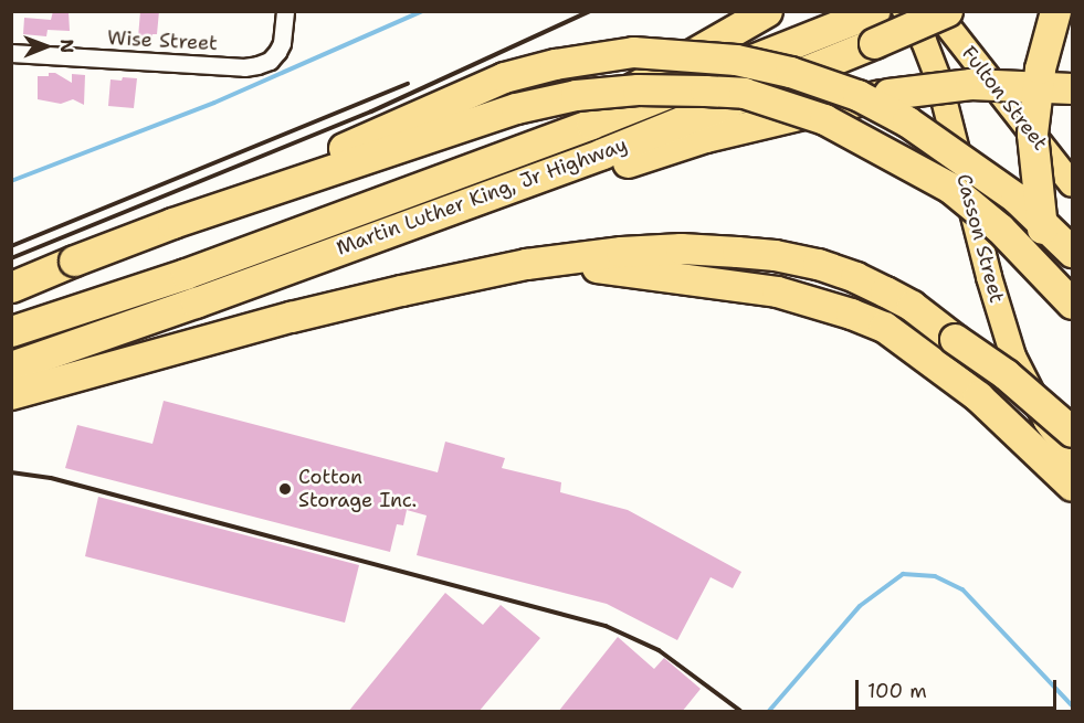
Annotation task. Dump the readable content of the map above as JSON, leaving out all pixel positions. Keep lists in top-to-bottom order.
{
  "streets": {
    "highway": ["Martin Luther King, Jr Highway"],
    "main road": ["Fulton Street", "Casson Street"],
    "street": ["Wise Street"]
  },
  "places": ["Cotton Storage Inc."],
  "scale_bar": "100 m",
  "north": "right"
}
